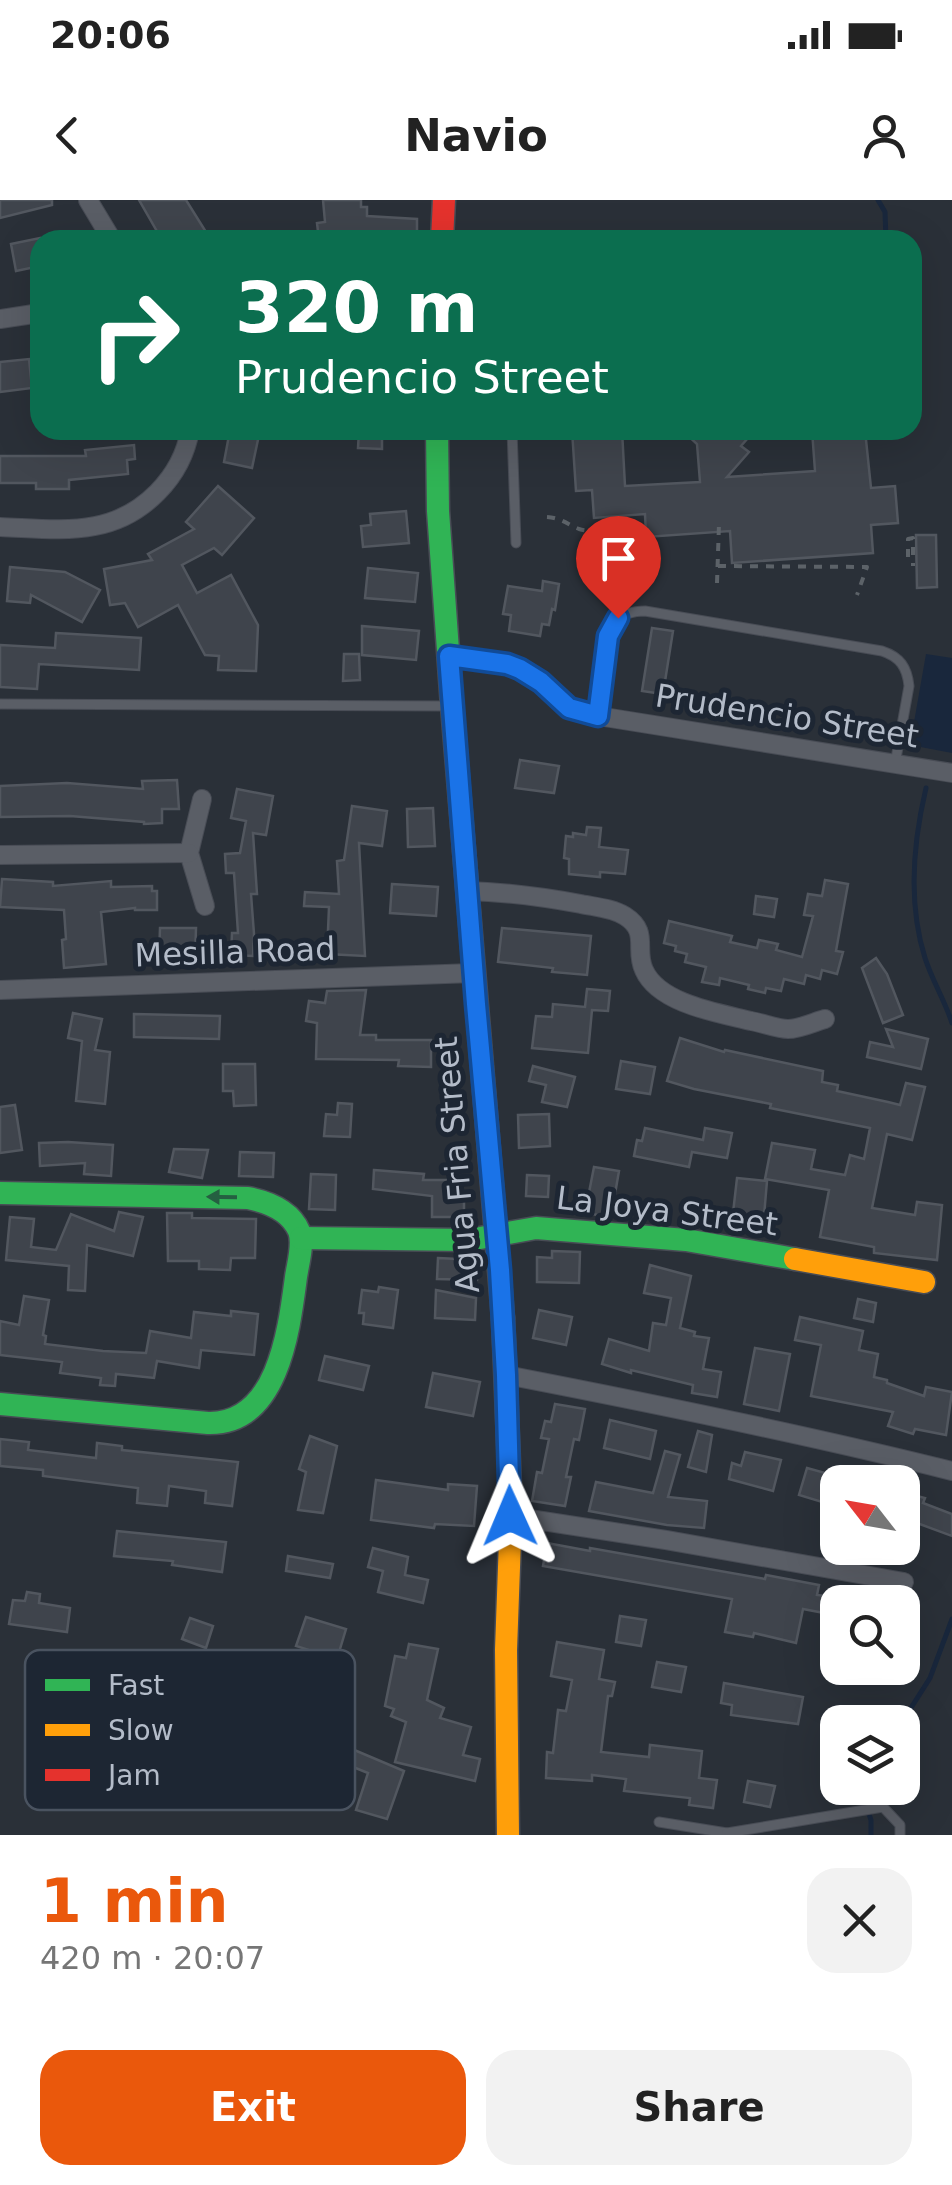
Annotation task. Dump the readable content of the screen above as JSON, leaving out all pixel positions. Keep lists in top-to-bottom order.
{
  "streets": {
    "street": [
      "Prudencio Street",
      "Mesilla Road",
      "Agua Fria Street",
      "La Joya Street"
    ]
  },
  "crossings": [
    ["Prudencio Street", "Agua Fria Street"],
    ["Mesilla Road", "Agua Fria Street"],
    ["Agua Fria Street", "La Joya Street"]
  ],
  "legend": ["Fast", "Slow", "Jam"],
  "north": "top left",
  "page": {
    "status": "20:06",
    "header": "Navio",
    "turn": ["320 m", "Prudencio Street"],
    "heading": ["1 min", "420 m · 20:07"],
    "buttons": ["Exit", "Share"]
  }
}
